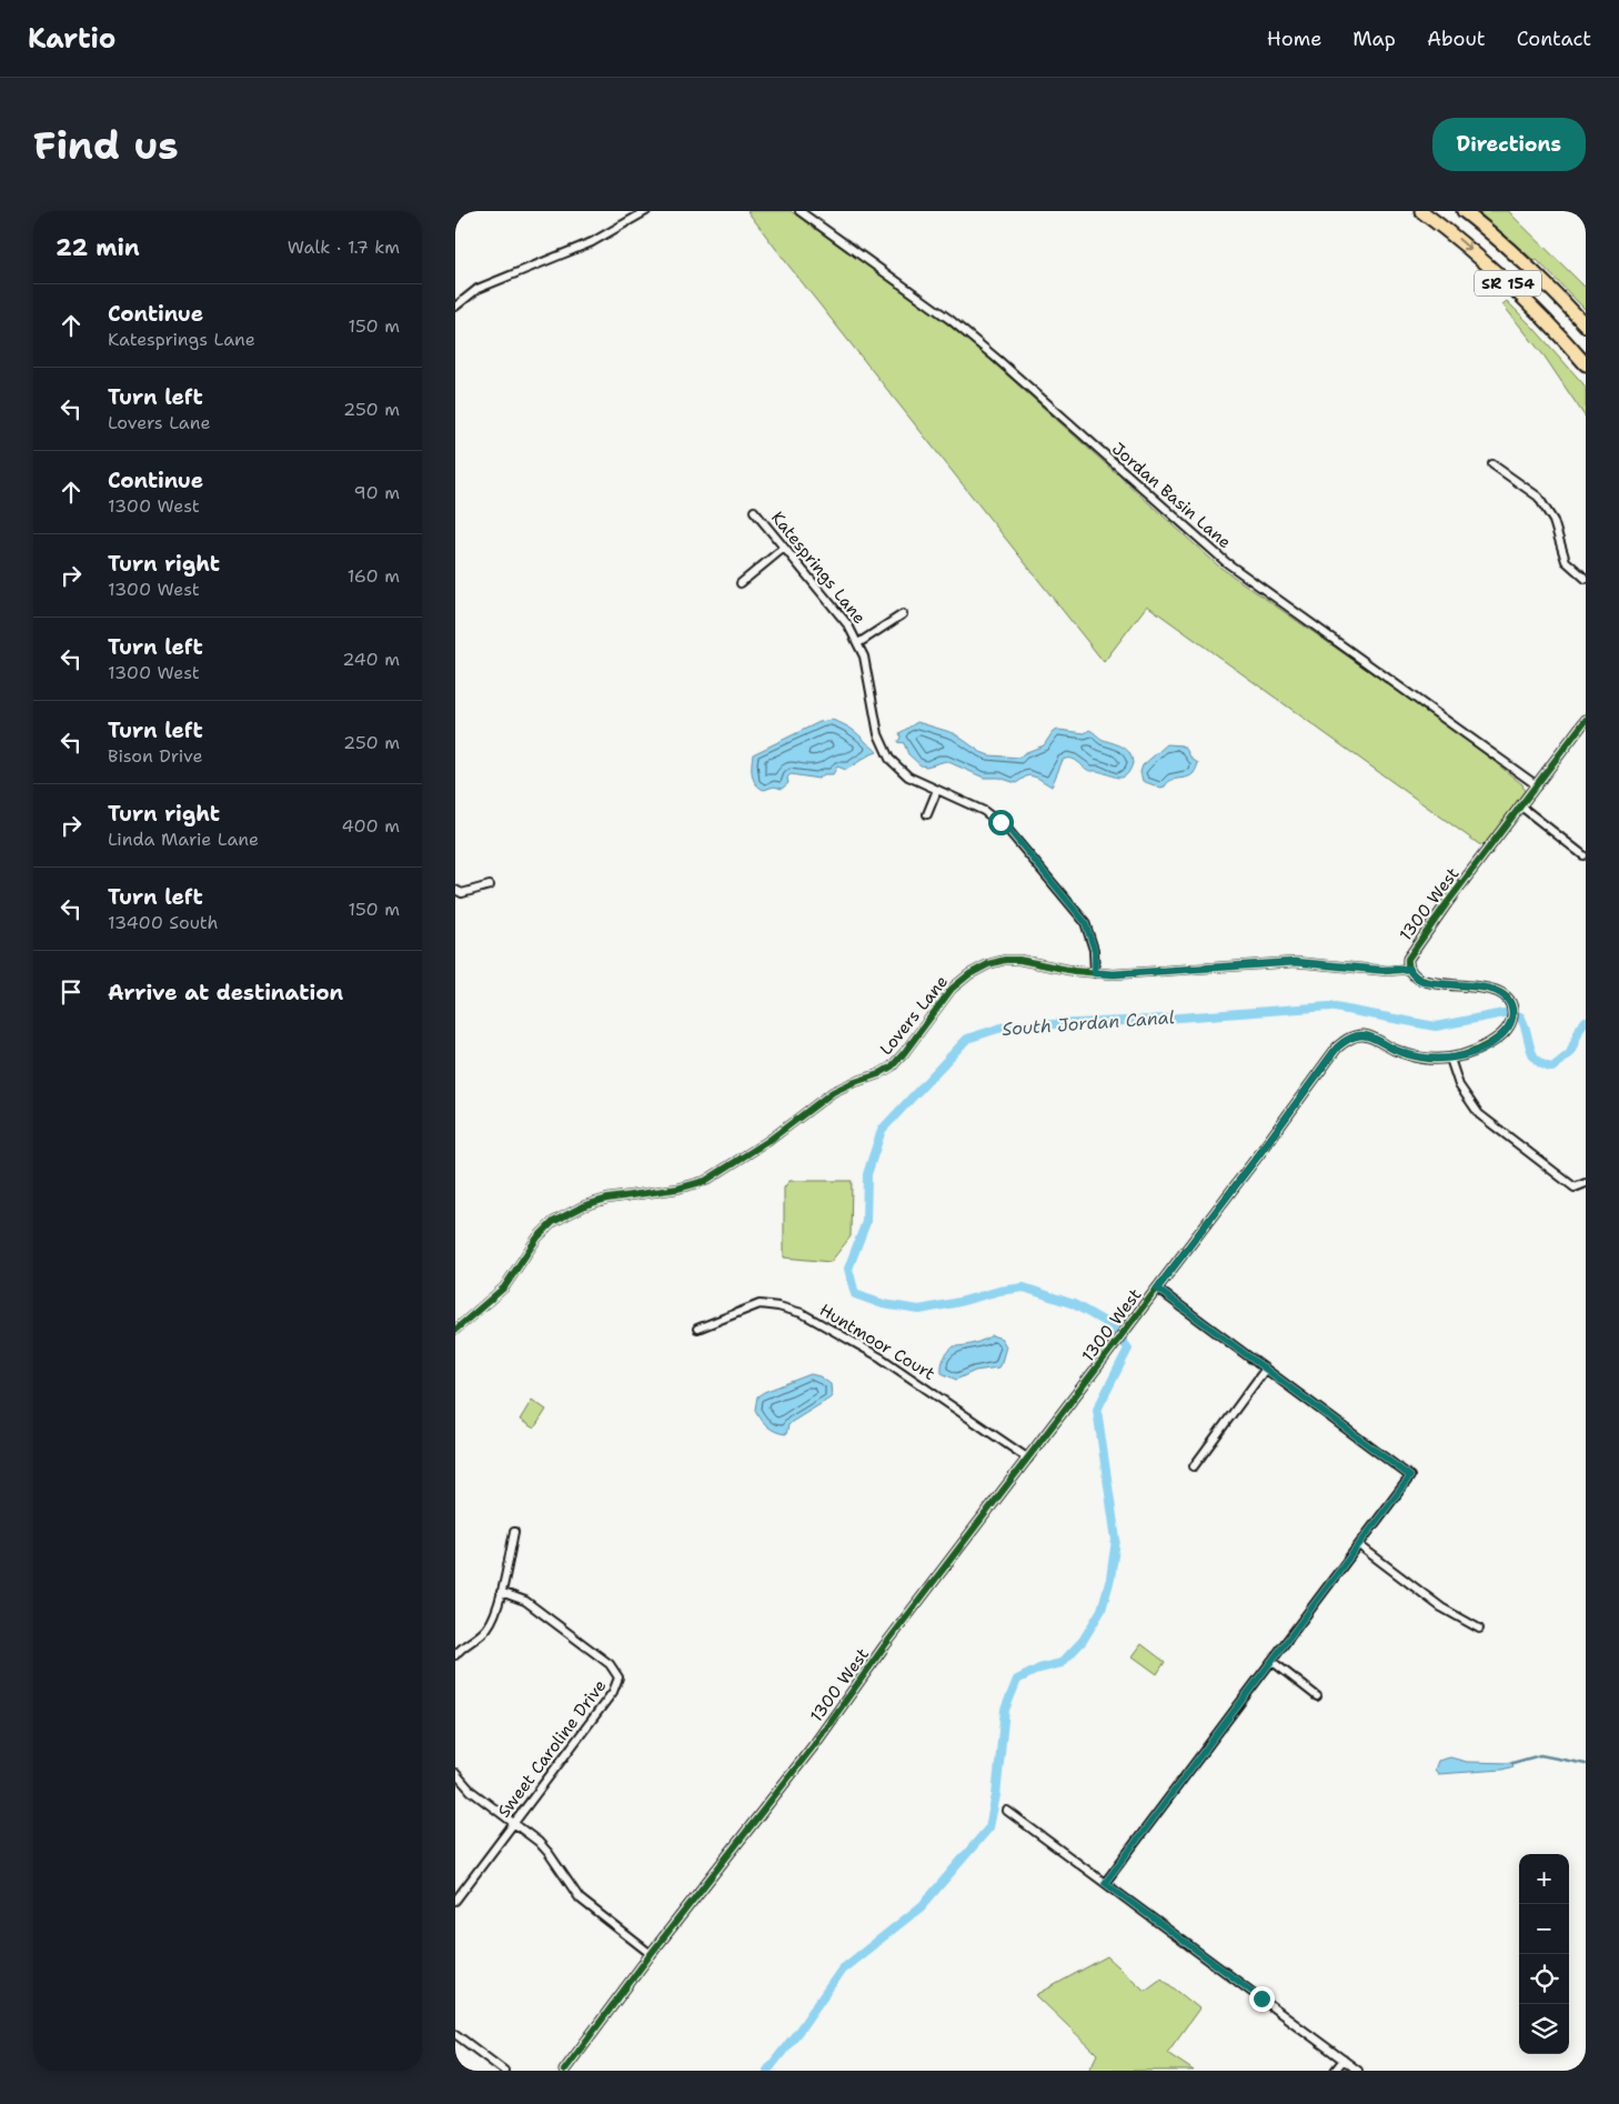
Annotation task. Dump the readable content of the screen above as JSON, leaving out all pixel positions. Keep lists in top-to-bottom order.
{
  "streets": {
    "highway": ["SR 154"],
    "street": [
      "Jordan Basin Lane",
      "Katesprings Lane",
      "1300 West",
      "Lovers Lane",
      "Huntmoor Court",
      "Sweet Caroline Drive"
    ]
  },
  "crossings": [
    ["Jordan Basin Lane", "1300 West"],
    ["Katesprings Lane", "Lovers Lane"],
    ["1300 West", "Lovers Lane"],
    ["1300 West", "Huntmoor Court"]
  ],
  "water": ["South Jordan Canal"],
  "page": {
    "header": "Kartio",
    "nav": [
      "Home",
      "Map",
      "About",
      "Contact"
    ],
    "buttons": "Directions",
    "title": "Find us",
    "heading": ["22 min", "Walk · 1.7 km"],
    "list": [
      ["Continue", "Katesprings Lane", "150 m"],
      ["Turn left", "Lovers Lane", "250 m"],
      ["Continue", "1300 West", "90 m"],
      ["Turn right", "1300 West", "160 m"],
      ["Turn left", "1300 West", "240 m"],
      ["Turn left", "Bison Drive", "250 m"],
      ["Turn right", "Linda Marie Lane", "400 m"],
      ["Turn left", "13400 South", "150 m"],
      "Arrive at destination"
    ],
    "map_buttons": ["+", "−"]
  }
}
